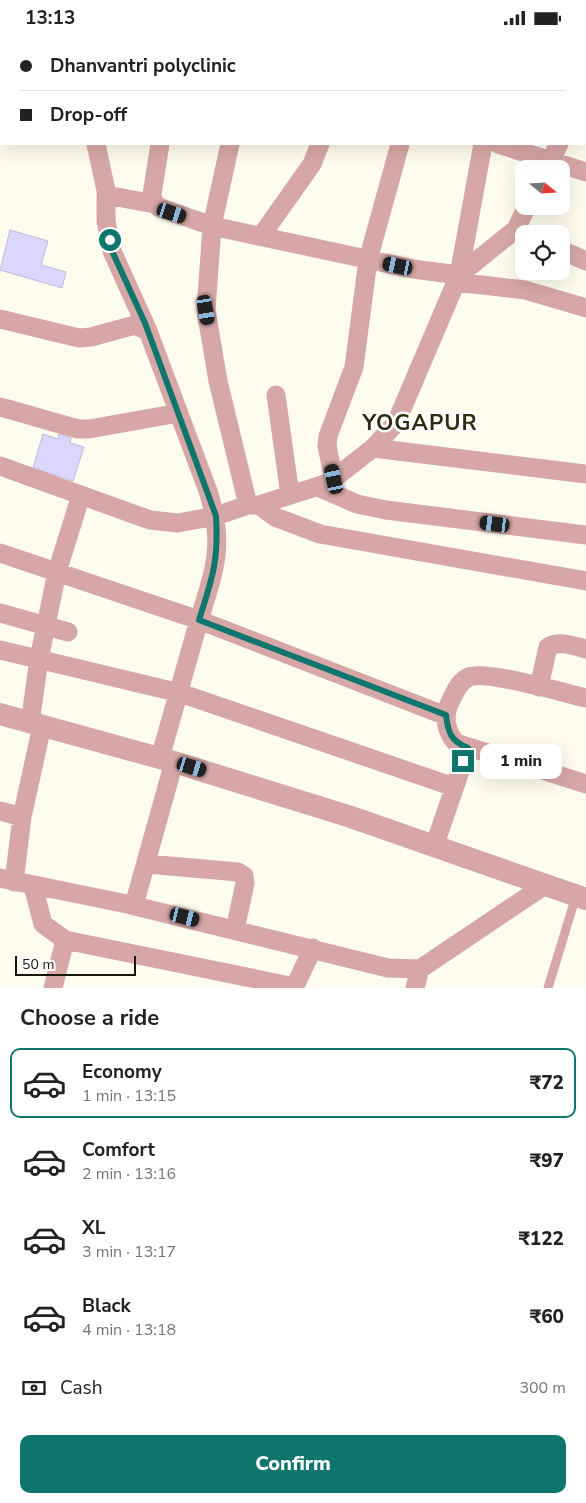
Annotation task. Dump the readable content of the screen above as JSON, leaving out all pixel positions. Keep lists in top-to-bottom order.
{
  "districts": ["YOGAPUR"],
  "scale_bar": "50 m",
  "north": "right",
  "page": {
    "status": "13:13",
    "banner": ["Dhanvantri polyclinic", "Drop-off"],
    "bubble": "1 min",
    "scale": "50 m",
    "heading": "Choose a ride",
    "list": [
      {
        "name": "Economy",
        "note": "1 min · 13:15",
        "value": "₹72"
      },
      {
        "name": "Comfort",
        "note": "2 min · 13:16",
        "value": "₹97"
      },
      {
        "name": "XL",
        "note": "3 min · 13:17",
        "value": "₹122"
      },
      {
        "name": "Black",
        "note": "4 min · 13:18",
        "value": "₹60"
      }
    ],
    "pay": ["Cash", "300 m"],
    "buttons": "Confirm"
  }
}
